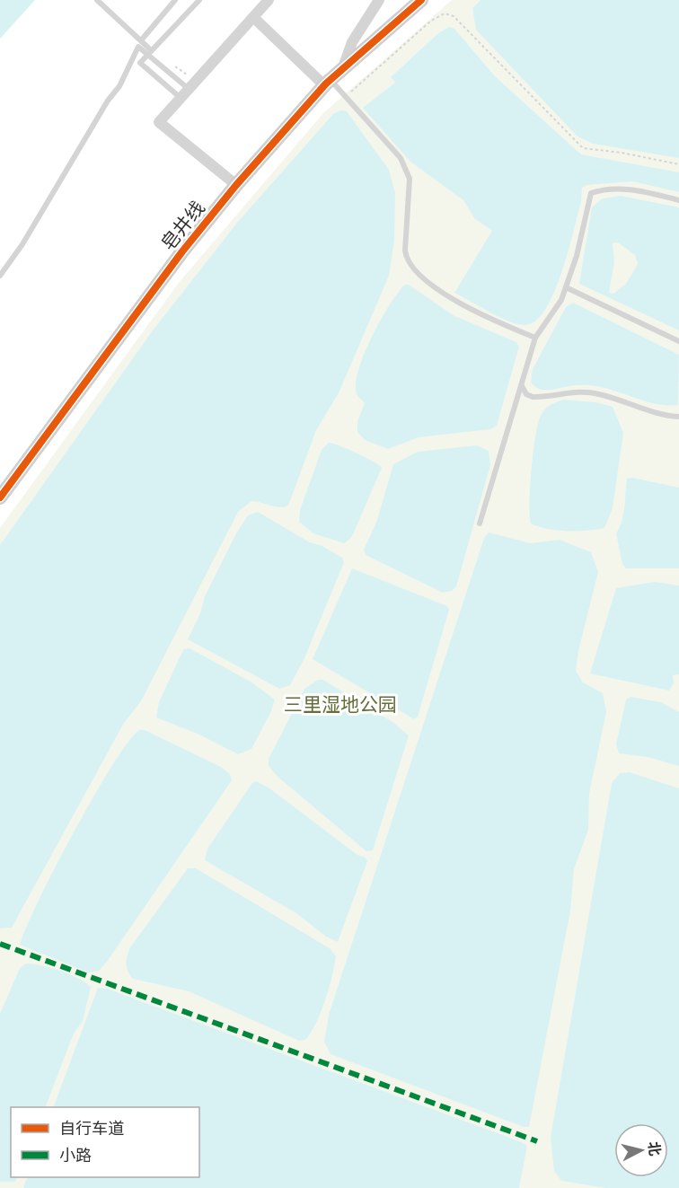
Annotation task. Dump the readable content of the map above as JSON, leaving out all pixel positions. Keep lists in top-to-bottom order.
{
  "streets": {
    "street": ["皂井线"]
  },
  "parks": ["三里湿地公园"],
  "legend": ["自行车道", "小路"],
  "north": "right"
}
